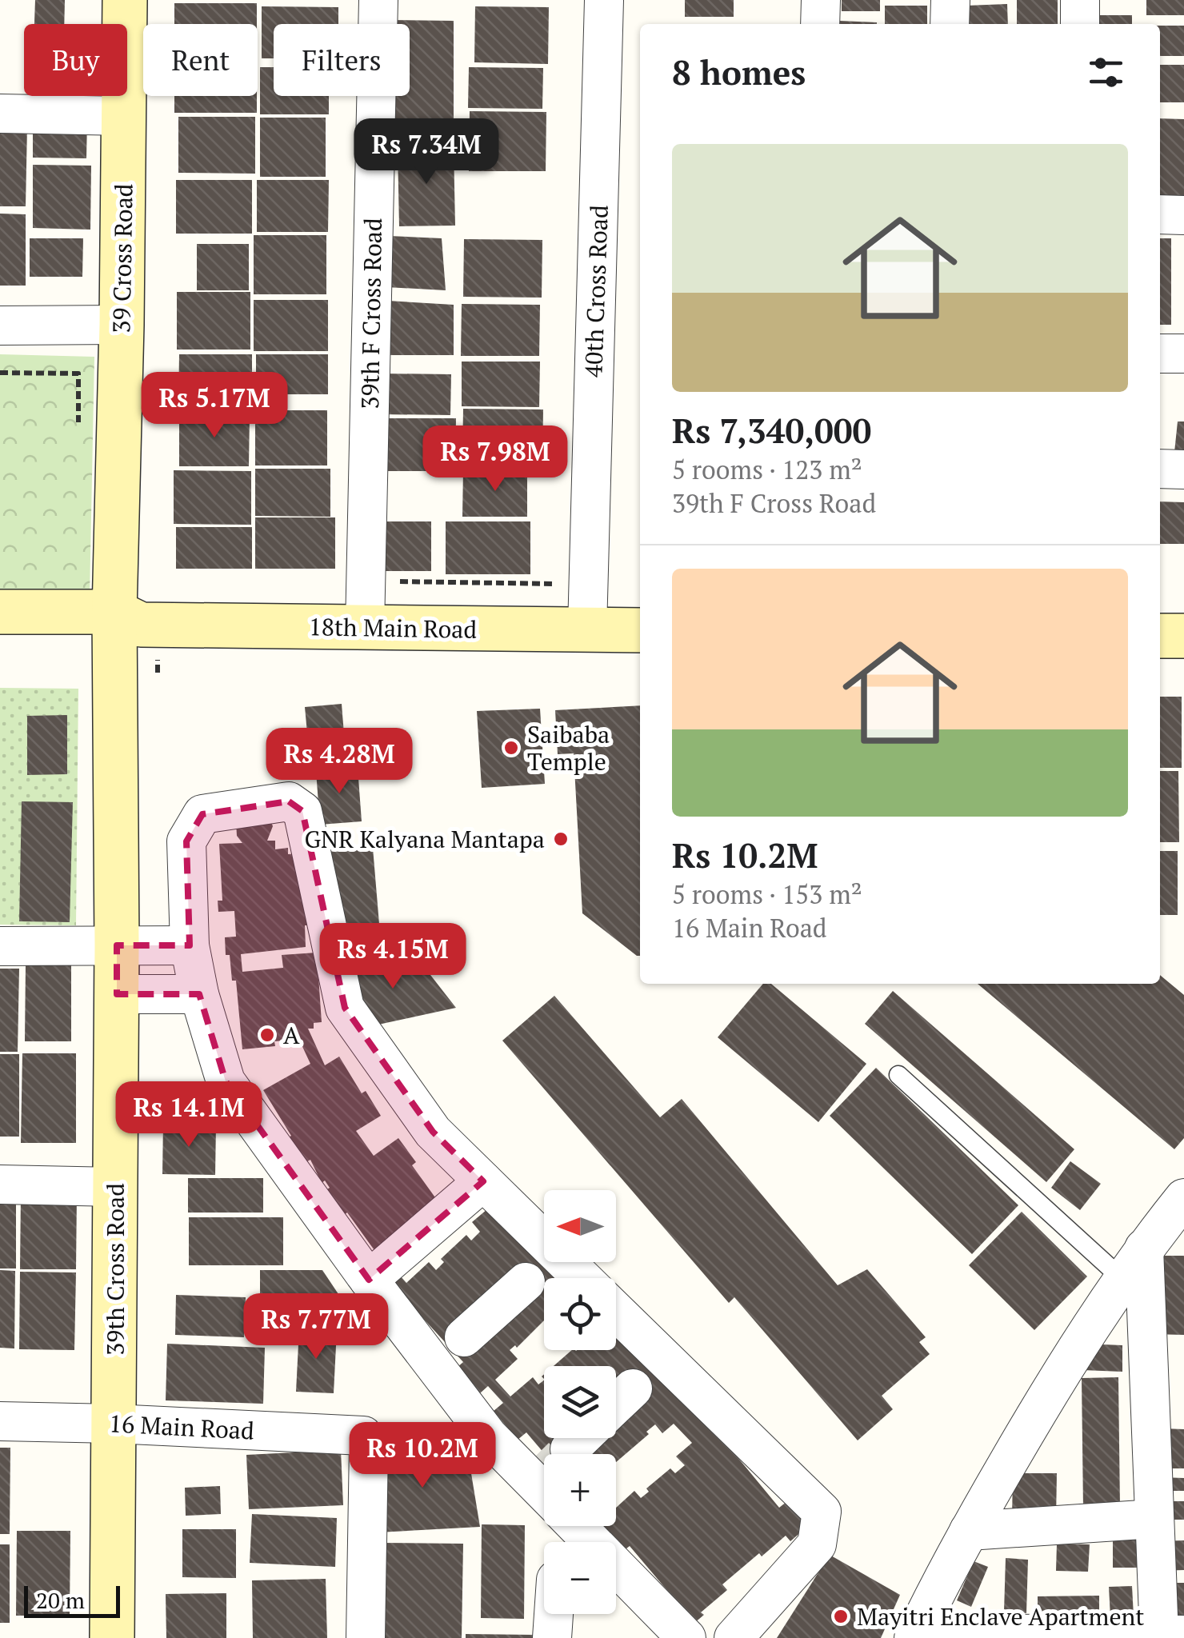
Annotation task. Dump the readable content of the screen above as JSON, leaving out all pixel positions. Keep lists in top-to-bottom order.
{
  "streets": {
    "street": [
      "39 Cross Road",
      "40th Cross Road",
      "39th F Cross Road",
      "18th Main Road",
      "39th Cross Road",
      "16 Main Road"
    ]
  },
  "crossings": [
    ["39 Cross Road", "18th Main Road"],
    ["39 Cross Road", "39th Cross Road"],
    ["40th Cross Road", "18th Main Road"],
    ["39th F Cross Road", "18th Main Road"],
    ["18th Main Road", "39th Cross Road"],
    ["39th Cross Road", "16 Main Road"]
  ],
  "places": [
    "Saibaba Temple",
    "GNR Kalyana Mantapa",
    "A",
    "Mayitri Enclave Apartment"
  ],
  "scale_bar": "20 m",
  "north": "left",
  "page": {
    "chip": ["Buy", "Rent", "Filters"],
    "heading": "8 homes",
    "price": [
      "Rs 7.34M",
      "Rs 5.17M",
      "Rs 7.98M",
      "Rs 4.28M",
      "Rs 4.15M",
      "Rs 14.1M",
      "Rs 7.77M",
      "Rs 10.2M"
    ],
    "list": [
      {
        "name": "Rs 7,340,000",
        "note": "5 rooms · 123 m² · 39th F Cross Road"
      },
      {
        "name": "Rs 10.2M",
        "note": "5 rooms · 153 m² · 16 Main Road"
      }
    ],
    "map_buttons": ["+", "−"],
    "scale": "20 m"
  }
}
